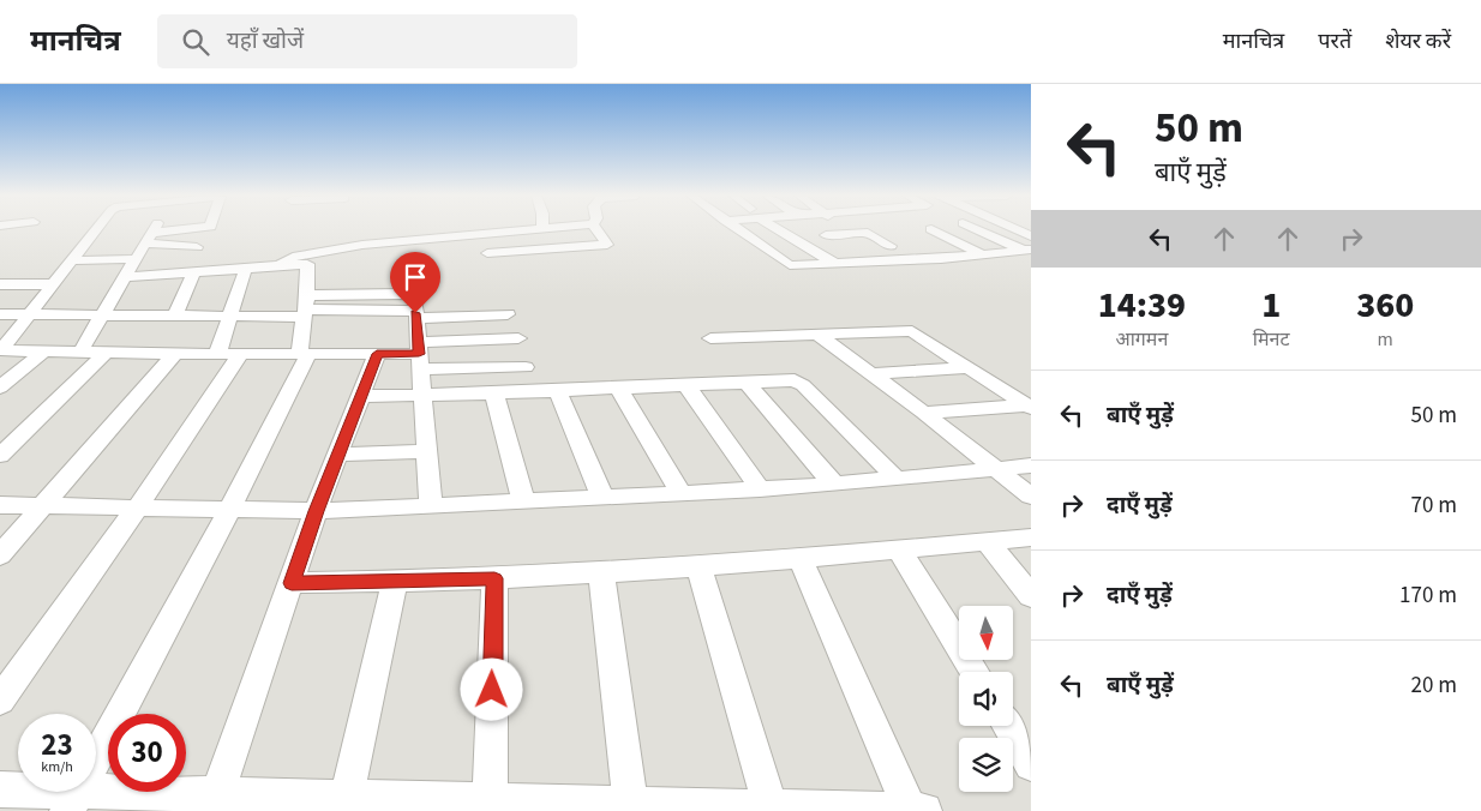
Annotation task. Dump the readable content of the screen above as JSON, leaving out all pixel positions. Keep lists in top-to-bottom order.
{
  "north": "bottom",
  "page": {
    "header": "मानचित्र",
    "search": "यहाँ खोजें",
    "nav": ["मानचित्र", "परतें", "शेयर करें"],
    "turn": ["50 m", "बाएँ मुड़ें"],
    "eta": [
      "14:39",
      "आगमन",
      "1",
      "मिनट",
      "360",
      "m"
    ],
    "list": [
      {
        "name": "बाएँ मुड़ें",
        "value": "50 m"
      },
      {
        "name": "दाएँ मुड़ें",
        "value": "70 m"
      },
      {
        "name": "दाएँ मुड़ें",
        "value": "170 m"
      },
      {
        "name": "बाएँ मुड़ें",
        "value": "20 m"
      }
    ],
    "speed": "23 km/h",
    "limit": "30"
  }
}
